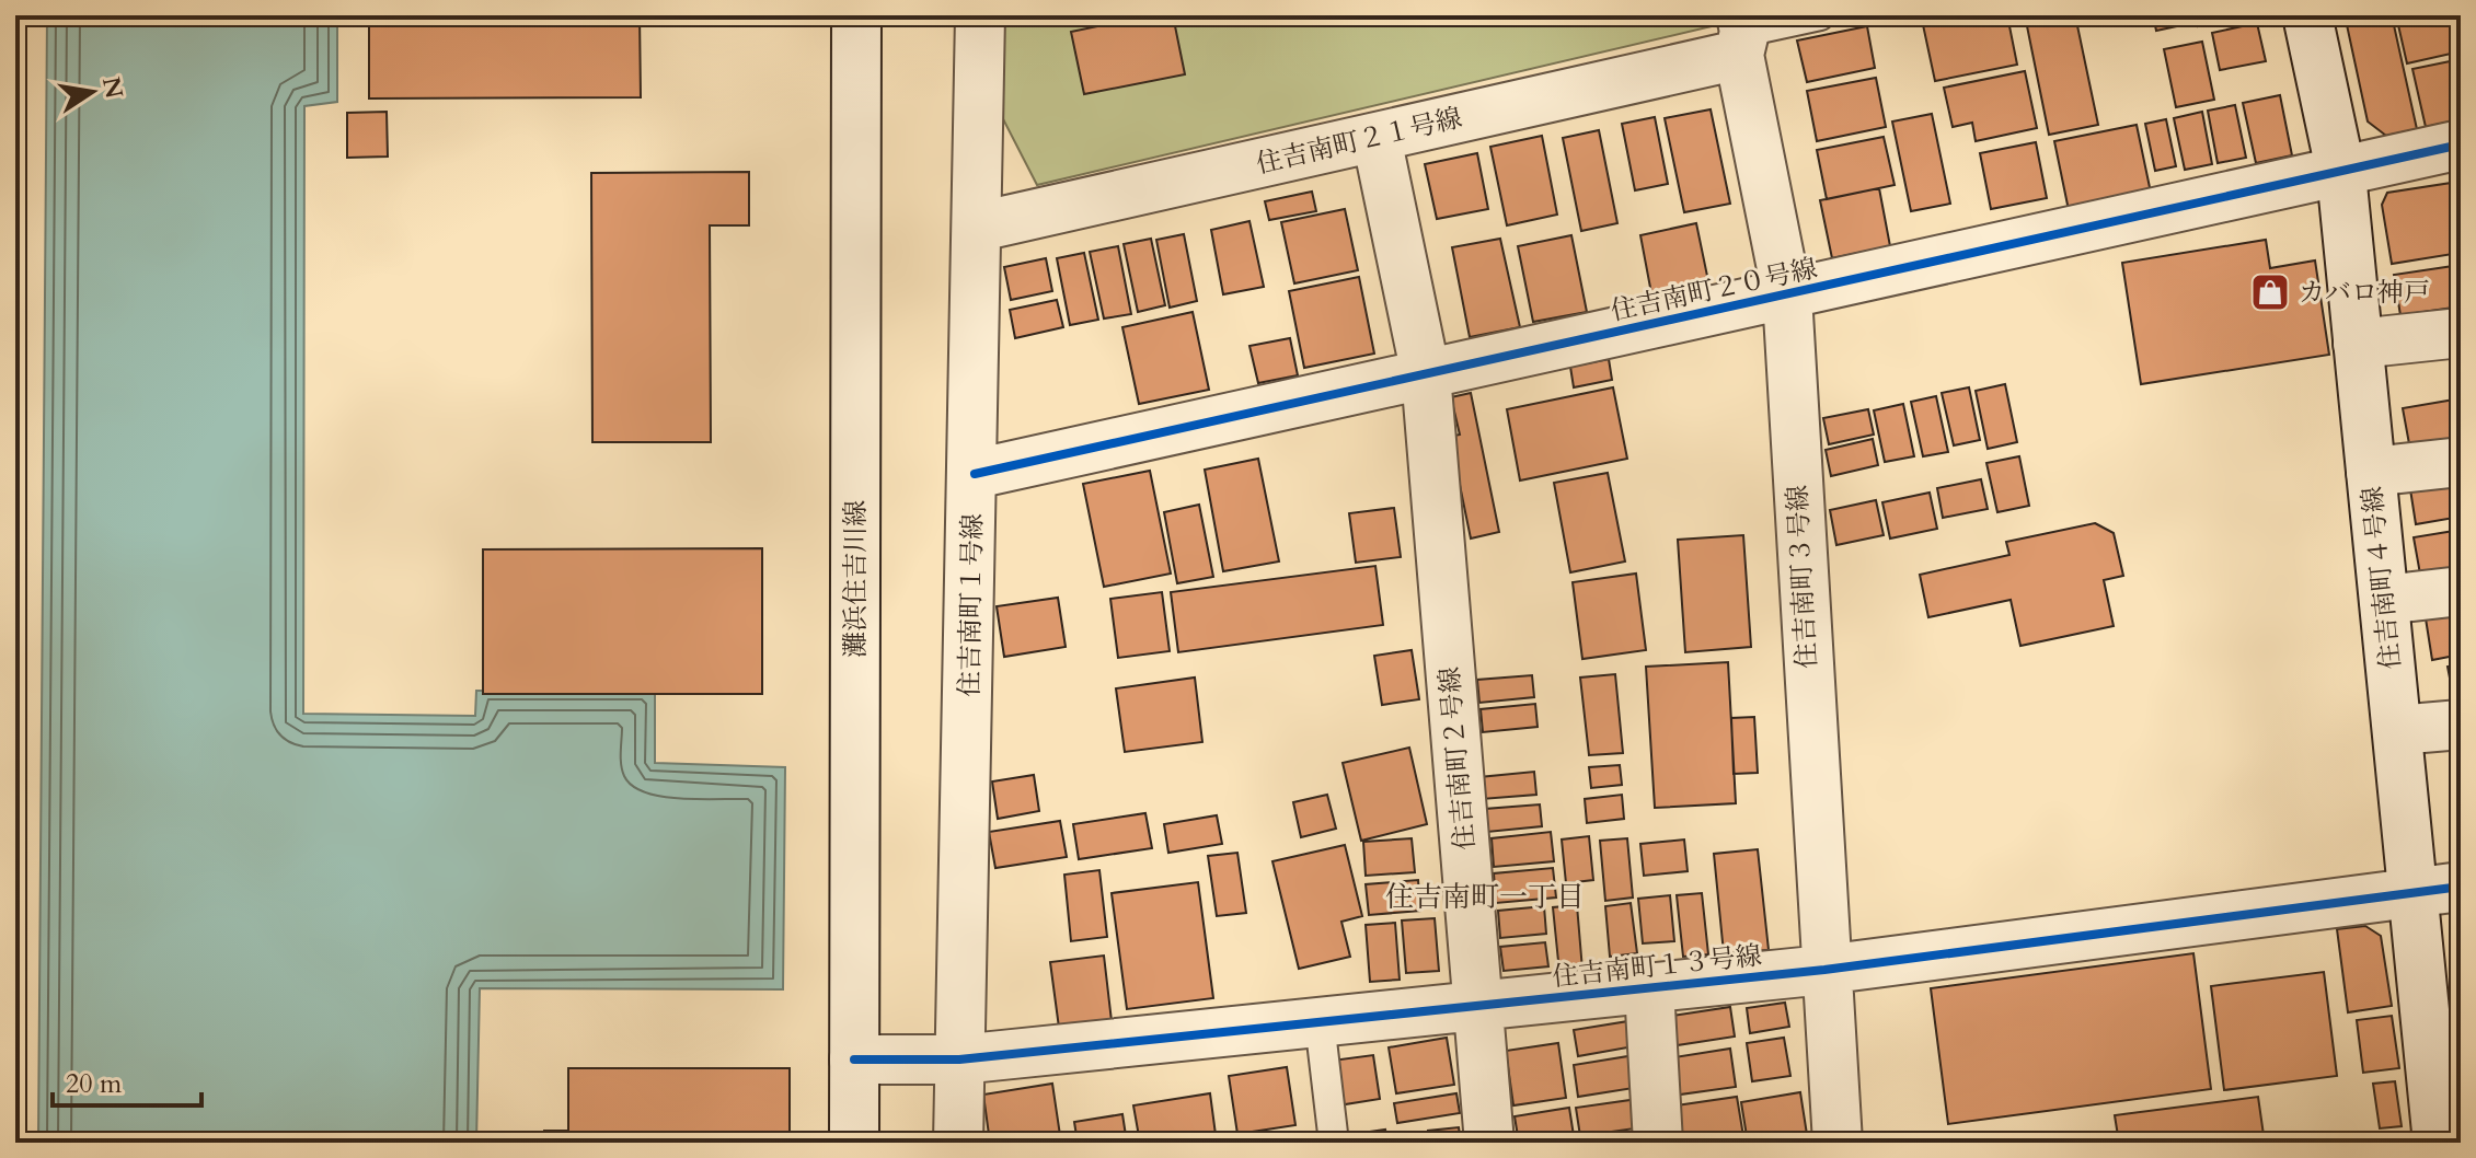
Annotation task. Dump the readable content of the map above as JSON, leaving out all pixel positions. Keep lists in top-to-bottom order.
{
  "streets": {
    "street": [
      "住吉南町２１号線",
      "住吉南町２０号線",
      "住吉南町３号線",
      "住吉南町４号線",
      "灘浜住吉川線",
      "住吉南町１号線",
      "住吉南町２号線",
      "住吉南町１３号線"
    ]
  },
  "crossings": [
    ["住吉南町２１号線", "住吉南町３号線"],
    ["住吉南町２１号線", "住吉南町１号線"],
    ["住吉南町２１号線", "住吉南町２号線"],
    ["住吉南町２０号線", "住吉南町３号線"],
    ["住吉南町２０号線", "住吉南町４号線"],
    ["住吉南町２０号線", "住吉南町１号線"],
    ["住吉南町２０号線", "住吉南町２号線"],
    ["住吉南町３号線", "住吉南町１３号線"],
    ["住吉南町４号線", "住吉南町１３号線"],
    ["灘浜住吉川線", "住吉南町１３号線"],
    ["住吉南町１号線", "住吉南町１３号線"],
    ["住吉南町２号線", "住吉南町１３号線"]
  ],
  "districts": ["住吉南町一丁目"],
  "places": {
    "shop": ["カバロ神戸"]
  },
  "scale_bar": "20 m",
  "north": "right"
}
